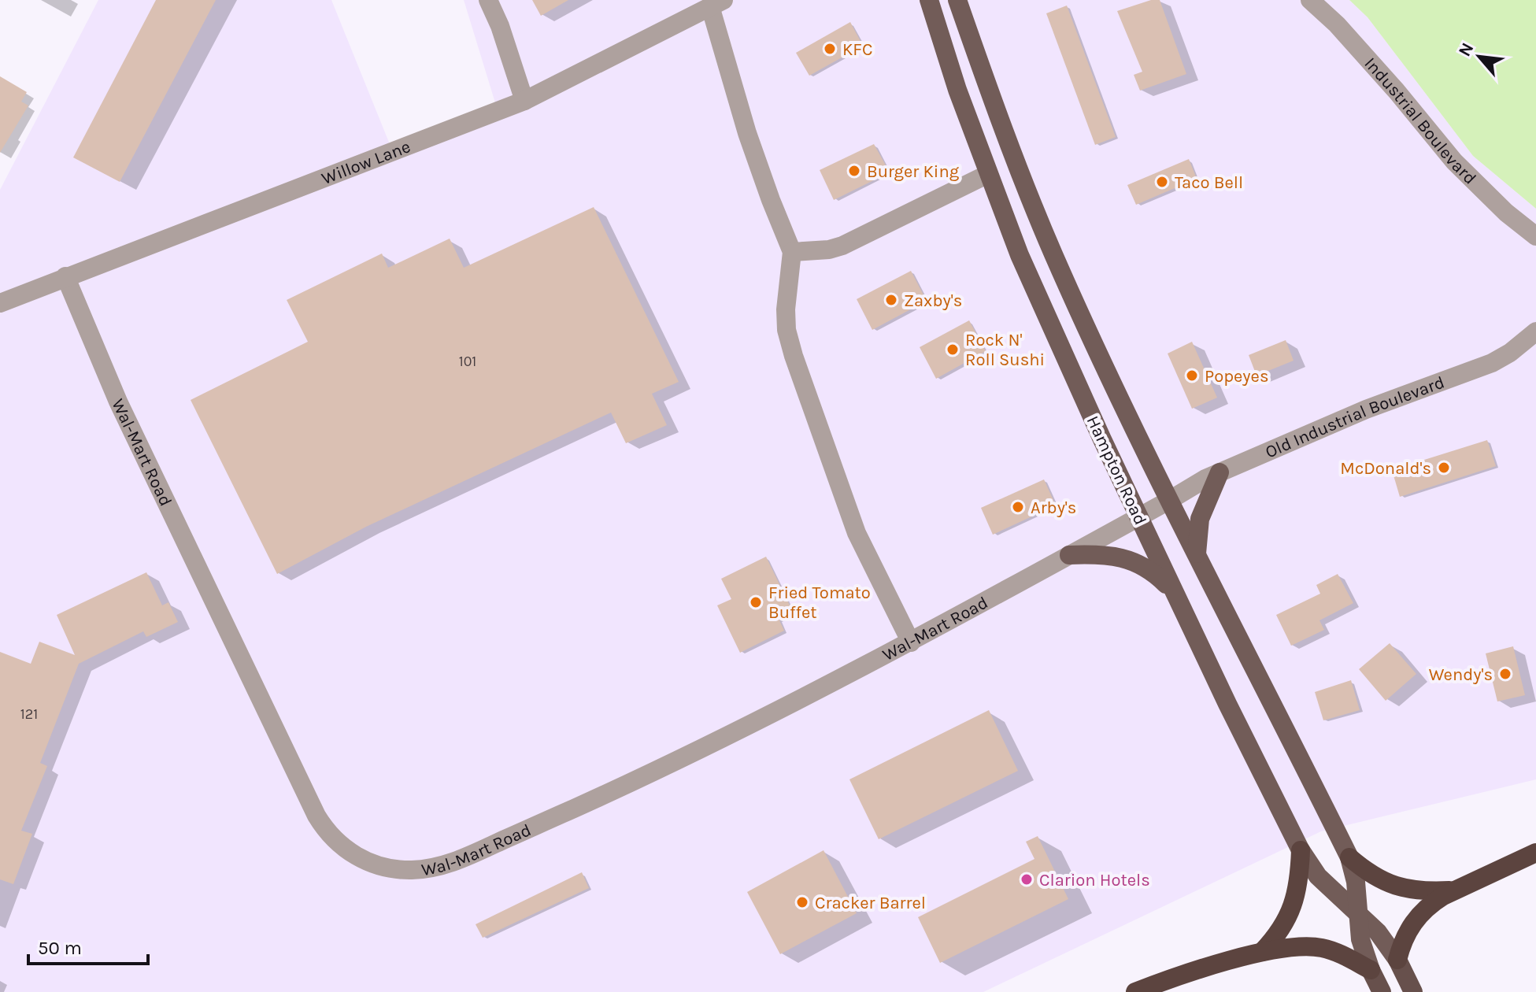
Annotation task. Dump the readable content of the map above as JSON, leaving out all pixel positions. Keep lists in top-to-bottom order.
{
  "streets": {
    "highway": ["Hampton Road"],
    "street": [
      "Industrial Boulevard",
      "Willow Lane",
      "Old Industrial Boulevard",
      "Wal-Mart Road"
    ]
  },
  "crossings": [
    ["Willow Lane", "Wal-Mart Road"],
    ["Old Industrial Boulevard", "Wal-Mart Road"],
    ["Old Industrial Boulevard", "Hampton Road"],
    ["Wal-Mart Road", "Hampton Road"]
  ],
  "places": [
    "KFC",
    "Burger King",
    "Taco Bell",
    "Zaxby's",
    "Rock N' Roll Sushi",
    "Popeyes",
    "McDonald's",
    "Arby's",
    "Fried Tomato Buffet",
    "Wendy's",
    "Clarion Hotels",
    "Cracker Barrel"
  ],
  "house_numbers": ["101", "121"],
  "scale_bar": "50 m",
  "north": "top left"
}
